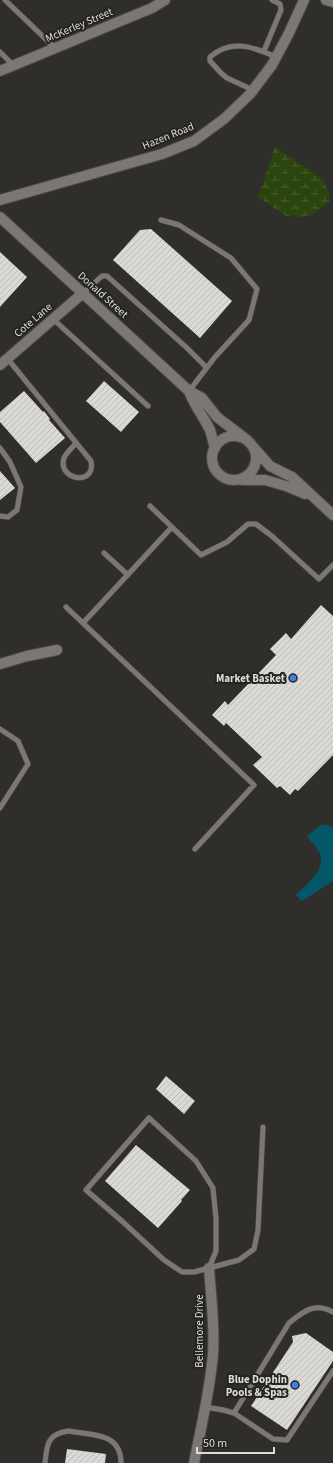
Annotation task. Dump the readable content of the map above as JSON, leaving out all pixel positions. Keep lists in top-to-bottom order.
{
  "streets": {
    "street": [
      "McKerley Street",
      "Hazen Road",
      "Donald Street",
      "Cote Lane",
      "Bellemore Drive"
    ]
  },
  "crossings": [
    ["Donald Street", "Cote Lane"]
  ],
  "places": ["Market Basket", "Blue Dophin Pools & Spas"],
  "scale_bar": "50 m"
}
